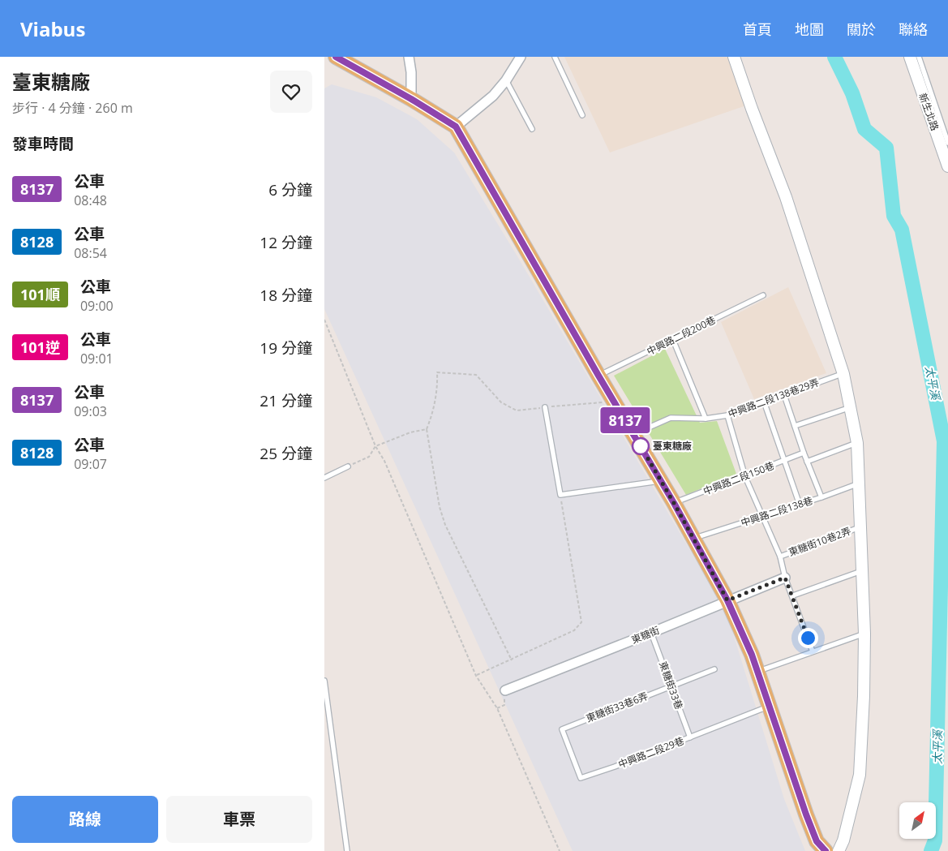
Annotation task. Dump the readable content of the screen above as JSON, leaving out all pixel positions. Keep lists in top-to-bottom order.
{
  "streets": {
    "street": ["新生北路", "東糖街"],
    "lane": [
      "中興路二段200巷",
      "中興路二段138巷29弄",
      "中興路二段150巷",
      "中興路二段138巷",
      "東糖街10巷2弄",
      "東糖街33巷",
      "東糖街33巷6弄",
      "中興路二段29巷"
    ]
  },
  "crossings": [
    ["東糖街", "東糖街33巷"],
    ["東糖街33巷", "東糖街33巷6弄"],
    ["東糖街33巷", "中興路二段29巷"],
    ["東糖街33巷6弄", "中興路二段29巷"]
  ],
  "water": ["太平溪"],
  "places": ["臺東糖廠"],
  "lines": ["bus line 8137"],
  "north": "top right",
  "page": {
    "header": "Viabus",
    "nav": [
      "首頁",
      "地圖",
      "關於",
      "聯絡"
    ],
    "heading": [
      ["臺東糖廠", "步行 · 4 分鐘 · 260 m"],
      "發車時間"
    ],
    "on_map": "8137",
    "list": [
      {
        "mark": "8137",
        "name": "公車",
        "note": "08:48",
        "value": "6 分鐘"
      },
      {
        "mark": "8128",
        "name": "公車",
        "note": "08:54",
        "value": "12 分鐘"
      },
      {
        "mark": "101順",
        "name": "公車",
        "note": "09:00",
        "value": "18 分鐘"
      },
      {
        "mark": "101逆",
        "name": "公車",
        "note": "09:01",
        "value": "19 分鐘"
      },
      {
        "mark": "8137",
        "name": "公車",
        "note": "09:03",
        "value": "21 分鐘"
      },
      {
        "mark": "8128",
        "name": "公車",
        "note": "09:07",
        "value": "25 分鐘"
      }
    ],
    "buttons": ["路線", "車票"]
  }
}
